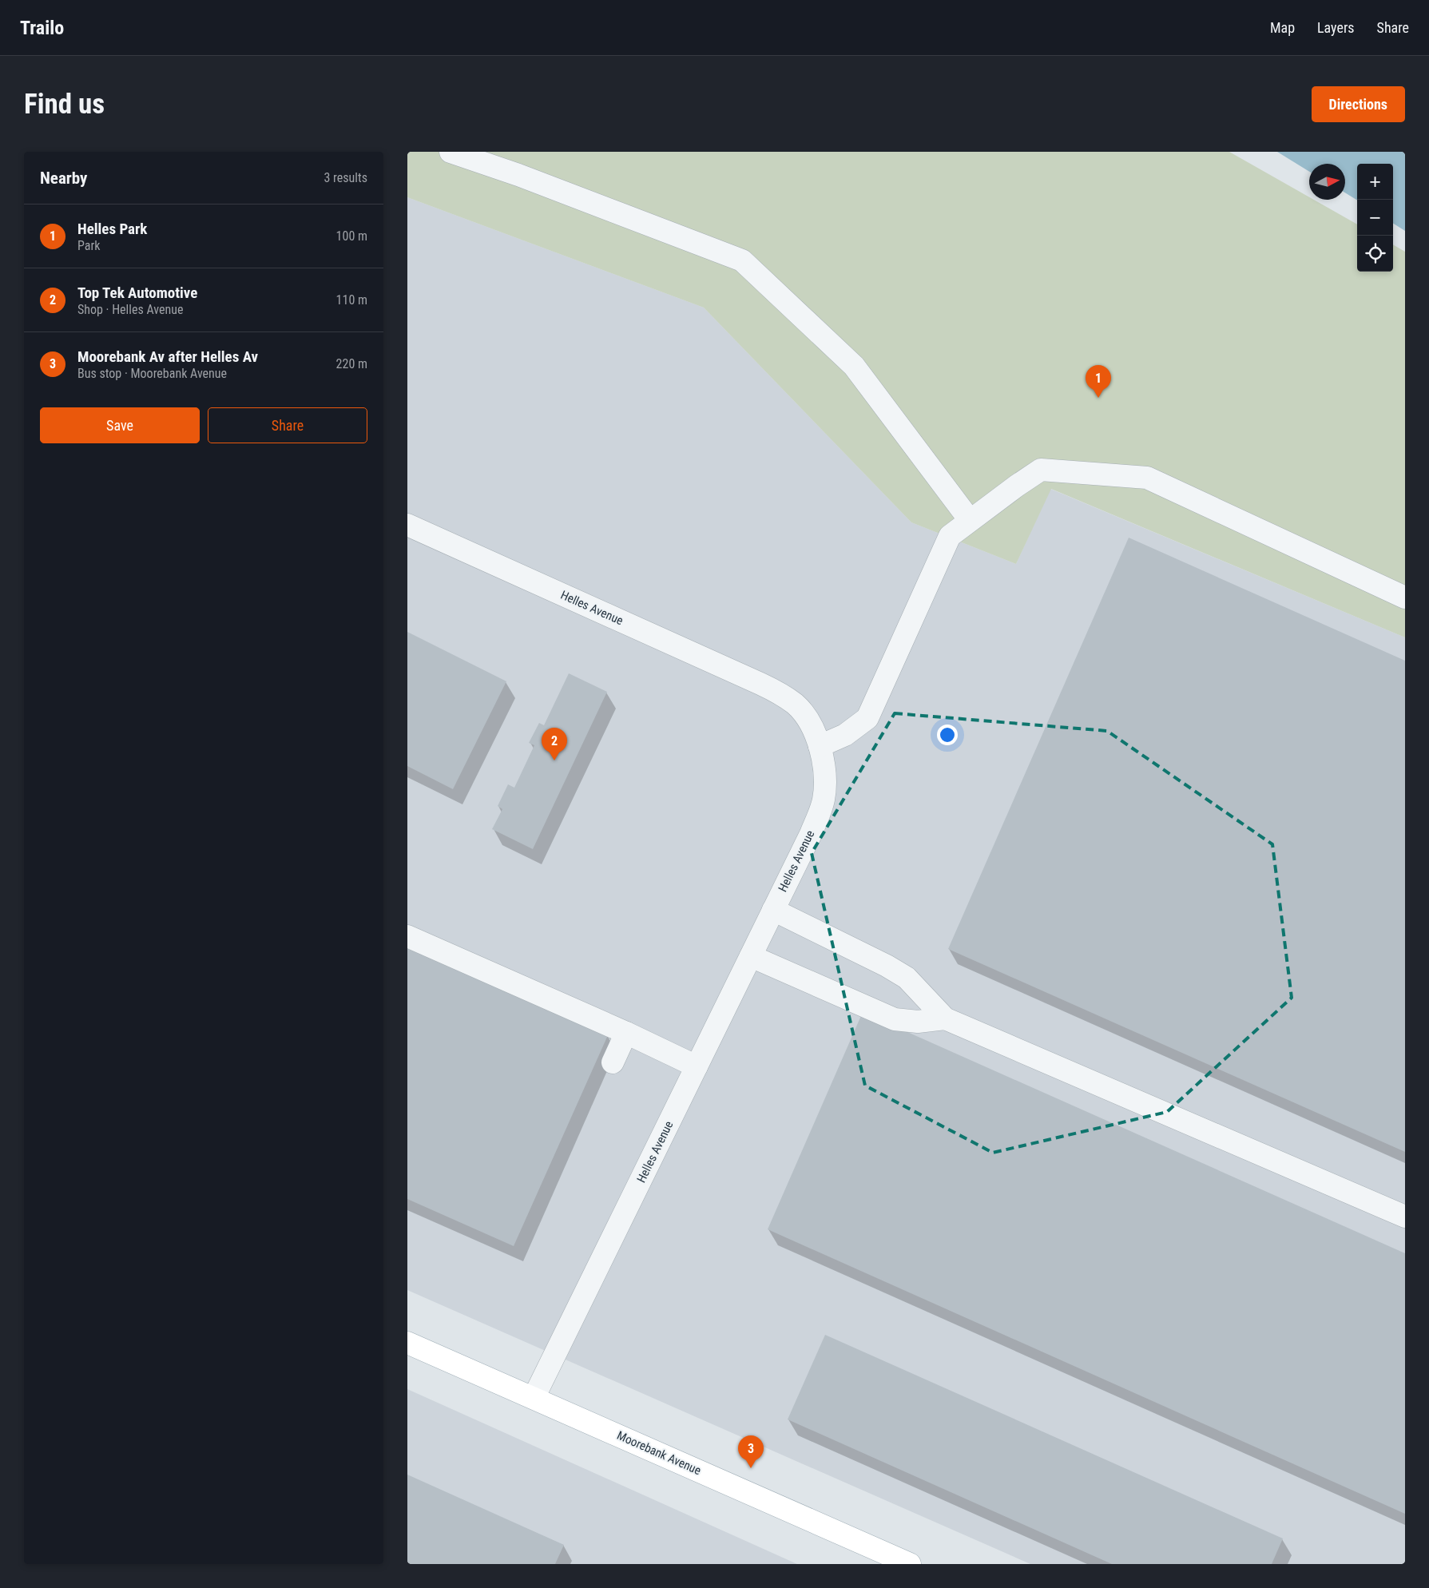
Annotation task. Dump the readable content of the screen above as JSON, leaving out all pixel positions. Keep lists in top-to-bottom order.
{
  "streets": {
    "main road": ["Moorebank Avenue"],
    "street": ["Helles Avenue"]
  },
  "crossings": [
    ["Helles Avenue", "Moorebank Avenue"]
  ],
  "north": "right",
  "page": {
    "header": "Trailo",
    "nav": ["Map", "Layers", "Share"],
    "buttons": [
      "Directions",
      ["Save", "Share"]
    ],
    "title": "Find us",
    "heading": ["Nearby", "3 results"],
    "map_buttons": ["+", "−"],
    "list": [
      {
        "mark": "1",
        "name": "Helles Park",
        "note": "Park",
        "value": "100 m"
      },
      {
        "mark": "2",
        "name": "Top Tek Automotive",
        "note": "Shop · Helles Avenue",
        "value": "110 m"
      },
      {
        "mark": "3",
        "name": "Moorebank Av after Helles Av",
        "note": "Bus stop · Moorebank Avenue",
        "value": "220 m"
      }
    ],
    "pins": ["1", "2", "3"]
  }
}
